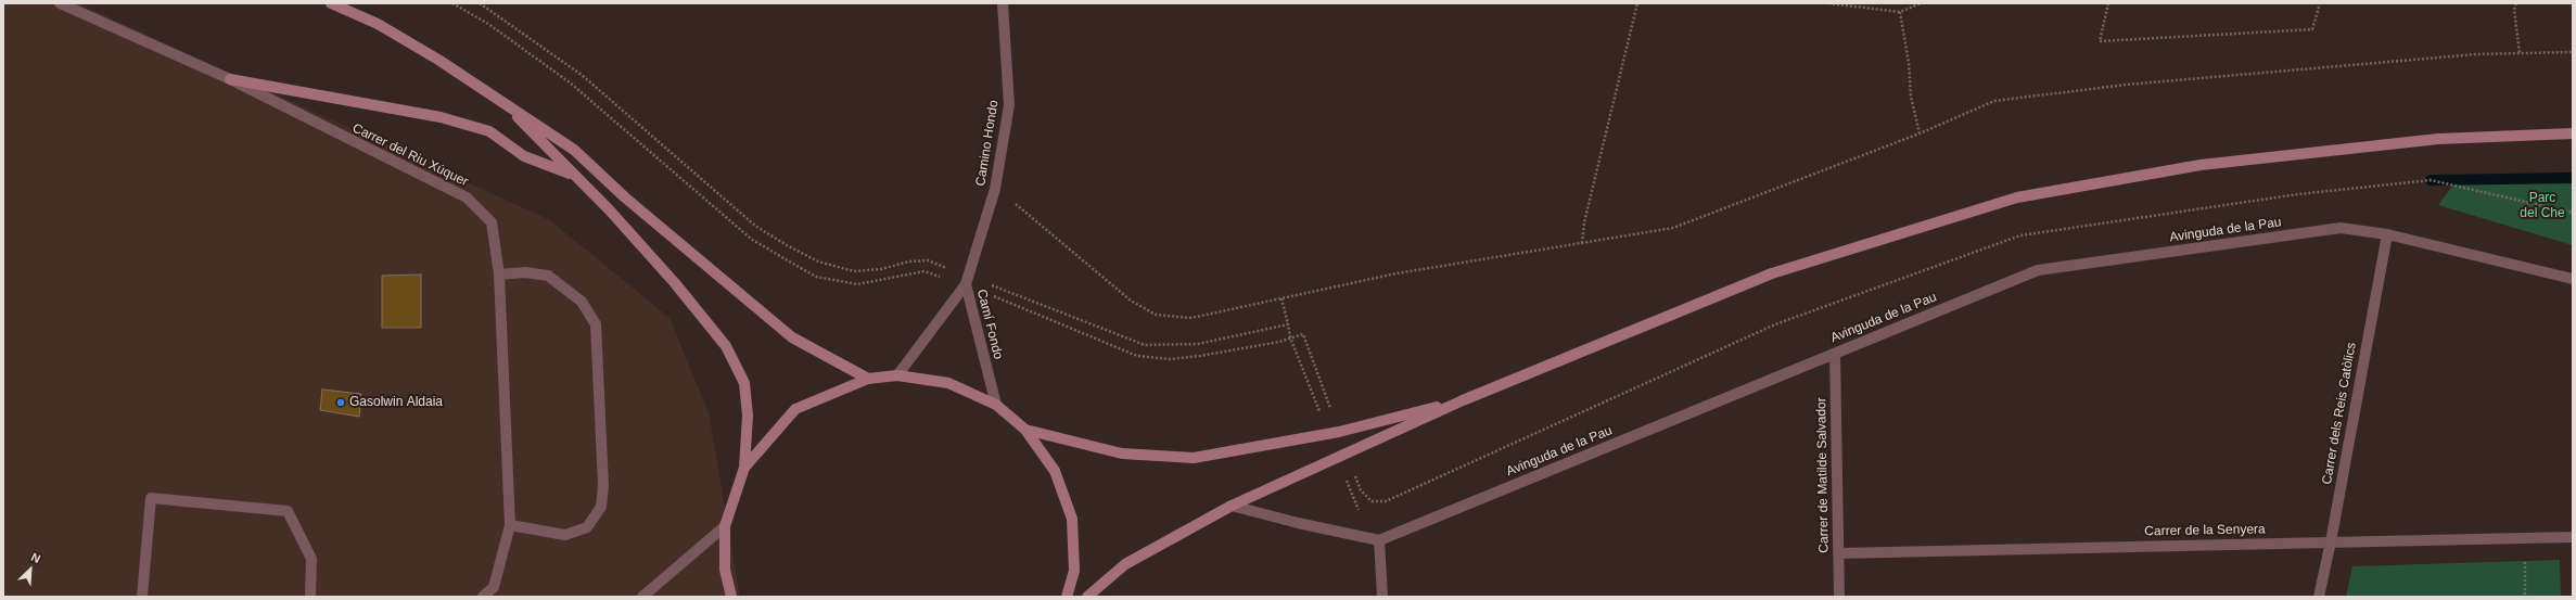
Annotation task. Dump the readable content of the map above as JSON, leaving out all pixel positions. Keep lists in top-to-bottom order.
{
  "streets": {
    "street": [
      "Camino Hondo",
      "Carrer del Riu Xúquer",
      "Avinguda de la Pau",
      "Camí Fondo",
      "Carrer dels Reis Catòlics",
      "Carrer de Matilde Salvador",
      "Carrer de la Senyera"
    ]
  },
  "crossings": [
    ["Camino Hondo", "Camí Fondo"],
    ["Avinguda de la Pau", "Carrer dels Reis Catòlics"],
    ["Avinguda de la Pau", "Carrer de Matilde Salvador"],
    ["Carrer dels Reis Catòlics", "Carrer de la Senyera"],
    ["Carrer de Matilde Salvador", "Carrer de la Senyera"]
  ],
  "parks": ["Parc del Che"],
  "places": ["Gasolwin Aldaia"],
  "north": "top right"
}
